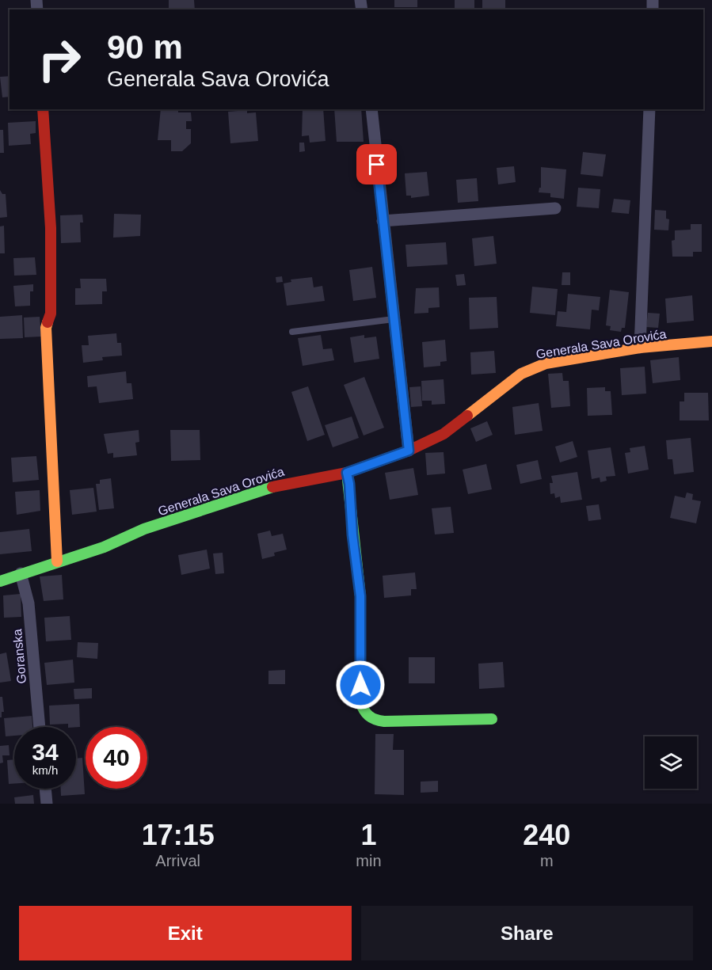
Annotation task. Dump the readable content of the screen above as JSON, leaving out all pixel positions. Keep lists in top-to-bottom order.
{
  "streets": {
    "street": ["Generala Sava Orovića", "Goranska"]
  },
  "crossings": [
    ["Generala Sava Orovića", "Goranska"]
  ],
  "page": {
    "turn": ["90 m", "Generala Sava Orovića"],
    "speed": "34 km/h",
    "limit": "40",
    "eta": [
      "17:15",
      "Arrival",
      "1",
      "min",
      "240",
      "m"
    ],
    "buttons": ["Exit", "Share"]
  }
}
